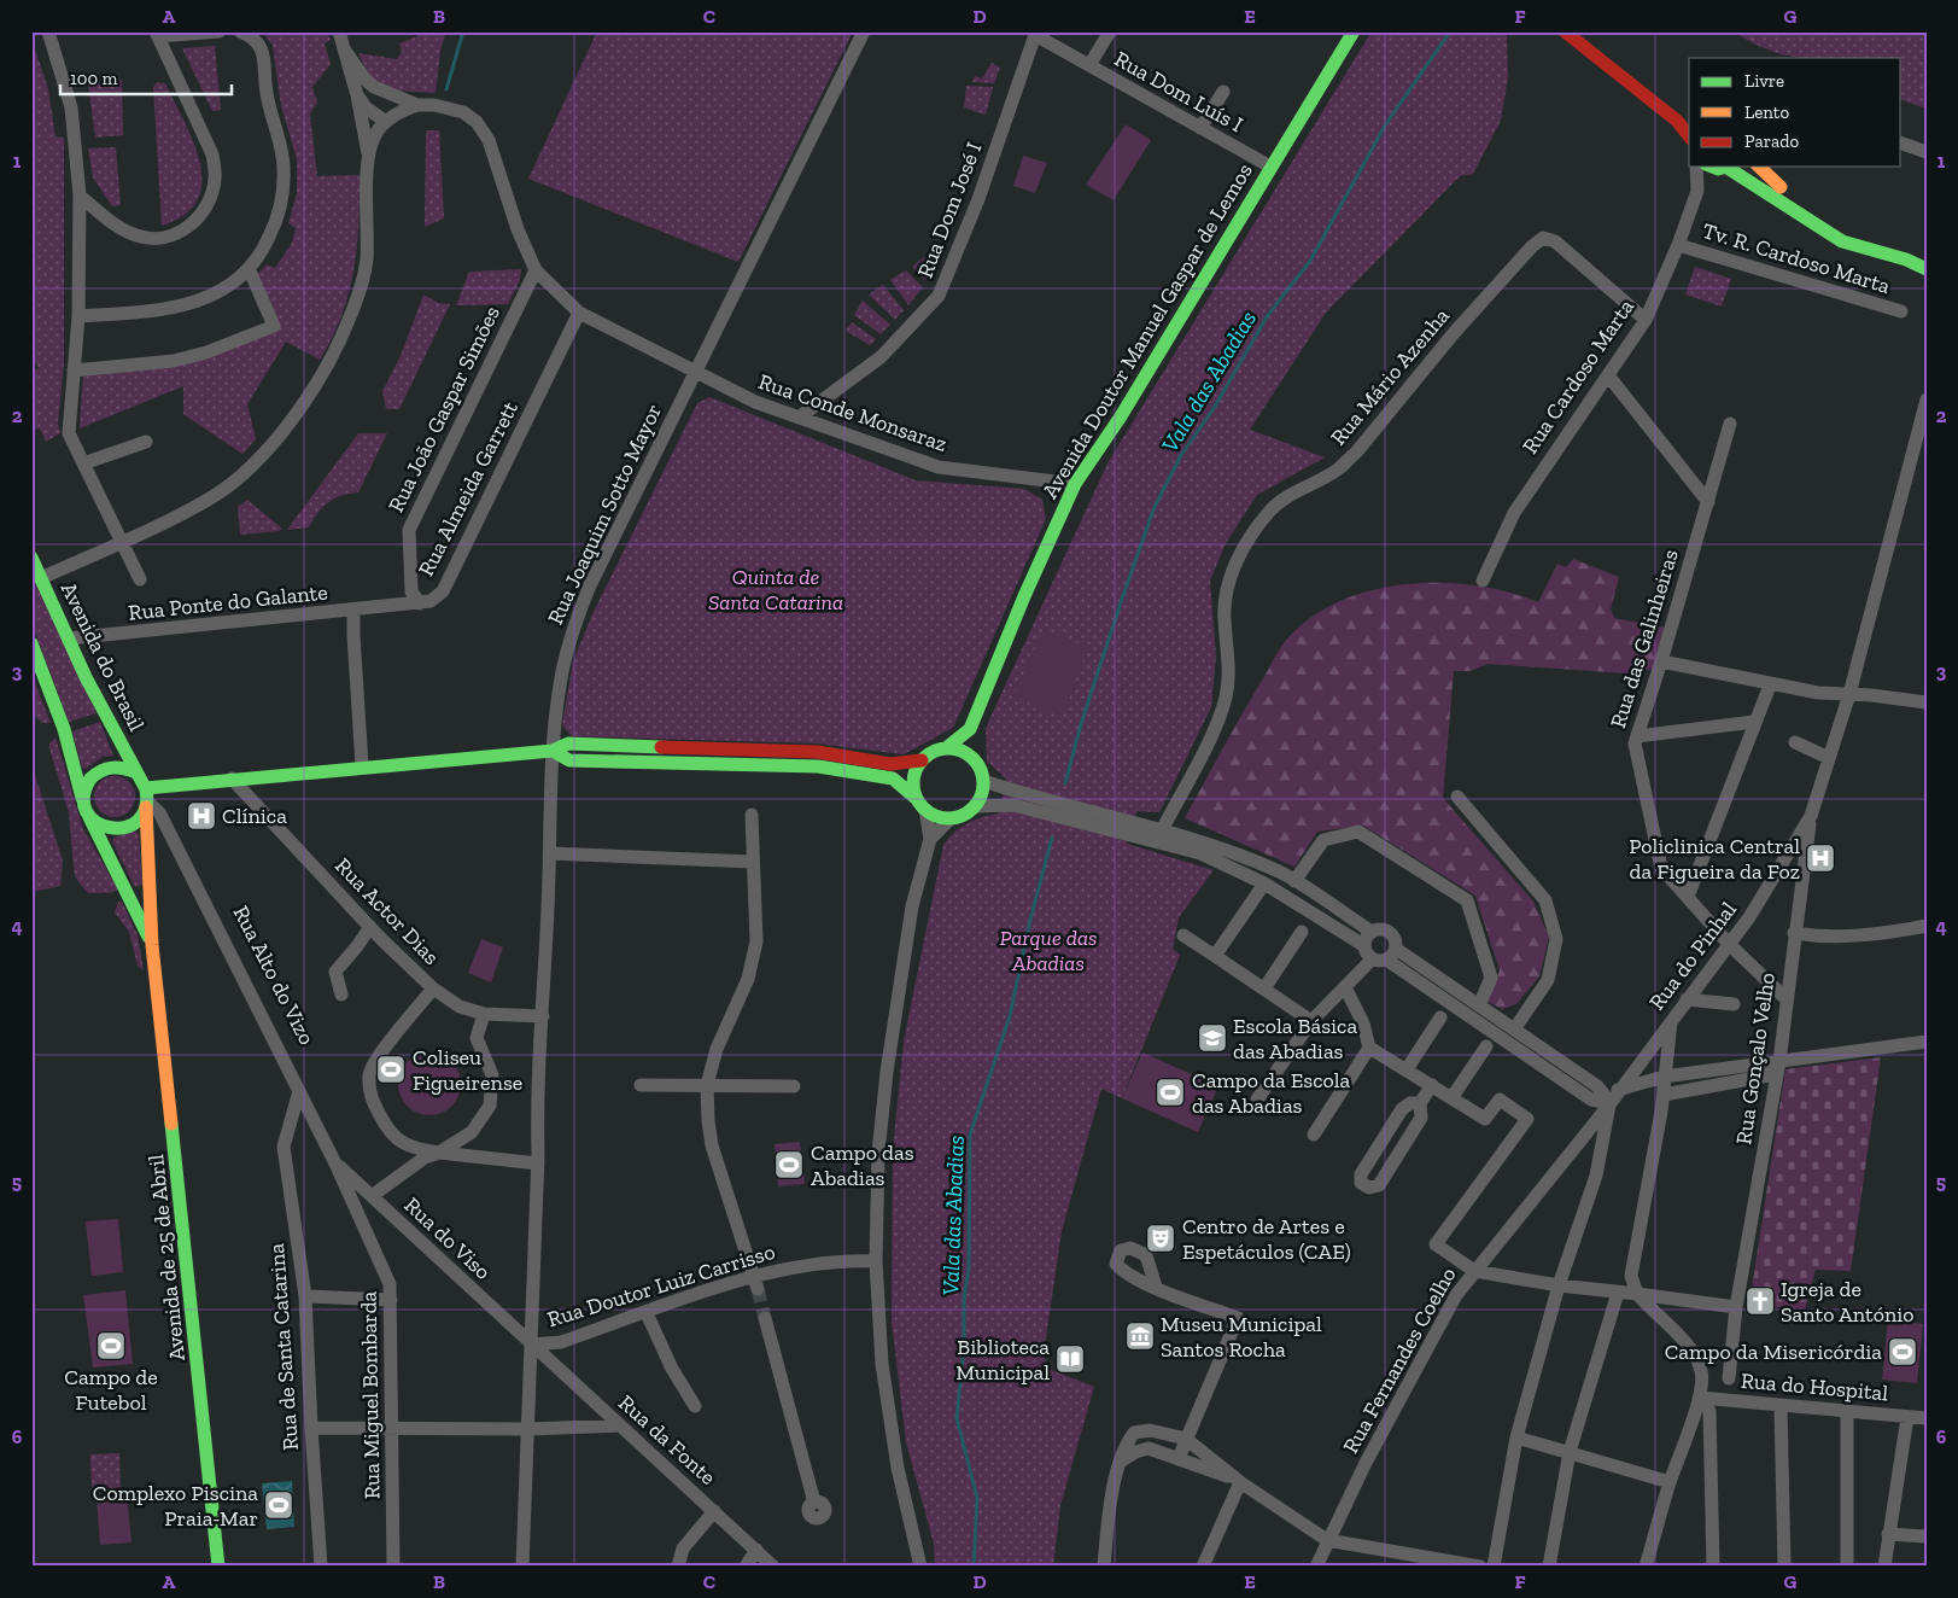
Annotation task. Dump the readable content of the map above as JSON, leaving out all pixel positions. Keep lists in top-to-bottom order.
{
  "streets": {
    "street": [
      "Rua Dom Luís I",
      "Rua Dom José I",
      "Tv. R. Cardoso Marta",
      "Avenida Doutor Manuel Gaspar de Lemos",
      "Rua Mário Azenha",
      "Rua Cardoso Marta",
      "Rua João Gaspar Simões",
      "Rua Conde Monsaraz",
      "Rua Almeida Garrett",
      "Rua Joaquim Sotto Mayor",
      "Rua Ponte do Galante",
      "Rua das Galinheiras",
      "Avenida do Brasil",
      "Rua Actor Dias",
      "Rua do Pinhal",
      "Rua Alto do Vizo",
      "Rua Gonçalo Velho",
      "Rua do Viso",
      "Avenida de 25 de Abril",
      "Rua Doutor Luiz Carrisso",
      "Rua de Santa Catarina",
      "Rua Fernandes Coelho",
      "Rua do Hospital",
      "Rua Miguel Bombarda",
      "Rua da Fonte"
    ]
  },
  "crossings": [
    ["Rua Dom Luís I", "Rua Dom José I"],
    ["Rua Dom Luís I", "Avenida Doutor Manuel Gaspar de Lemos"],
    ["Rua Dom José I", "Rua Conde Monsaraz"],
    ["Tv. R. Cardoso Marta", "Rua Cardoso Marta"],
    ["Avenida Doutor Manuel Gaspar de Lemos", "Rua Conde Monsaraz"],
    ["Rua Mário Azenha", "Rua Cardoso Marta"],
    ["Rua João Gaspar Simões", "Rua Conde Monsaraz"],
    ["Rua João Gaspar Simões", "Rua Almeida Garrett"],
    ["Rua Conde Monsaraz", "Rua Almeida Garrett"],
    ["Rua Conde Monsaraz", "Rua Joaquim Sotto Mayor"],
    ["Rua Almeida Garrett", "Rua Ponte do Galante"],
    ["Rua Joaquim Sotto Mayor", "Rua Actor Dias"],
    ["Rua Joaquim Sotto Mayor", "Rua do Viso"],
    ["Rua Joaquim Sotto Mayor", "Rua Doutor Luiz Carrisso"],
    ["Rua Joaquim Sotto Mayor", "Rua da Fonte"],
    ["Rua Ponte do Galante", "Avenida do Brasil"],
    ["Rua das Galinheiras", "Rua do Pinhal"],
    ["Rua das Galinheiras", "Rua Gonçalo Velho"],
    ["Avenida do Brasil", "Rua Alto do Vizo"],
    ["Avenida do Brasil", "Avenida de 25 de Abril"],
    ["Avenida do Brasil", "Rua Miguel Bombarda"],
    ["Rua do Pinhal", "Rua Gonçalo Velho"],
    ["Rua do Pinhal", "Rua Fernandes Coelho"],
    ["Rua Alto do Vizo", "Rua do Viso"],
    ["Rua Alto do Vizo", "Avenida de 25 de Abril"],
    ["Rua Alto do Vizo", "Rua Miguel Bombarda"],
    ["Rua do Viso", "Rua Doutor Luiz Carrisso"],
    ["Rua do Viso", "Rua Miguel Bombarda"],
    ["Rua do Viso", "Rua da Fonte"],
    ["Avenida de 25 de Abril", "Rua Miguel Bombarda"],
    ["Rua Doutor Luiz Carrisso", "Rua da Fonte"],
    ["Rua de Santa Catarina", "Rua Miguel Bombarda"]
  ],
  "water": ["Vala das Abadias"],
  "parks": ["Quinta de Santa Catarina", "Parque das Abadias"],
  "places": {
    "hospital": ["Clínica", "Policlinica Central da Figueira da Foz"],
    "school or university": ["Escola Básica das Abadias"],
    "sports": [
      "Coliseu Figueirense",
      "Campo da Escola das Abadias",
      "Campo das Abadias",
      "Campo de Futebol",
      "Campo da Misericórdia",
      "Complexo Piscina Praia-Mar"
    ],
    "theatre": ["Centro de Artes e Espetáculos (CAE)"],
    "church": ["Igreja de Santo António"],
    "museum": ["Museu Municipal Santos Rocha"],
    "library": ["Biblioteca Municipal"]
  },
  "legend": ["Livre", "Lento", "Parado"],
  "scale_bar": "100 m",
  "grid": {
    "columns": [
      "A",
      "B",
      "C",
      "D",
      "E",
      "F",
      "G"
    ],
    "rows": [
      "1",
      "2",
      "3",
      "4",
      "5",
      "6"
    ]
  }
}
